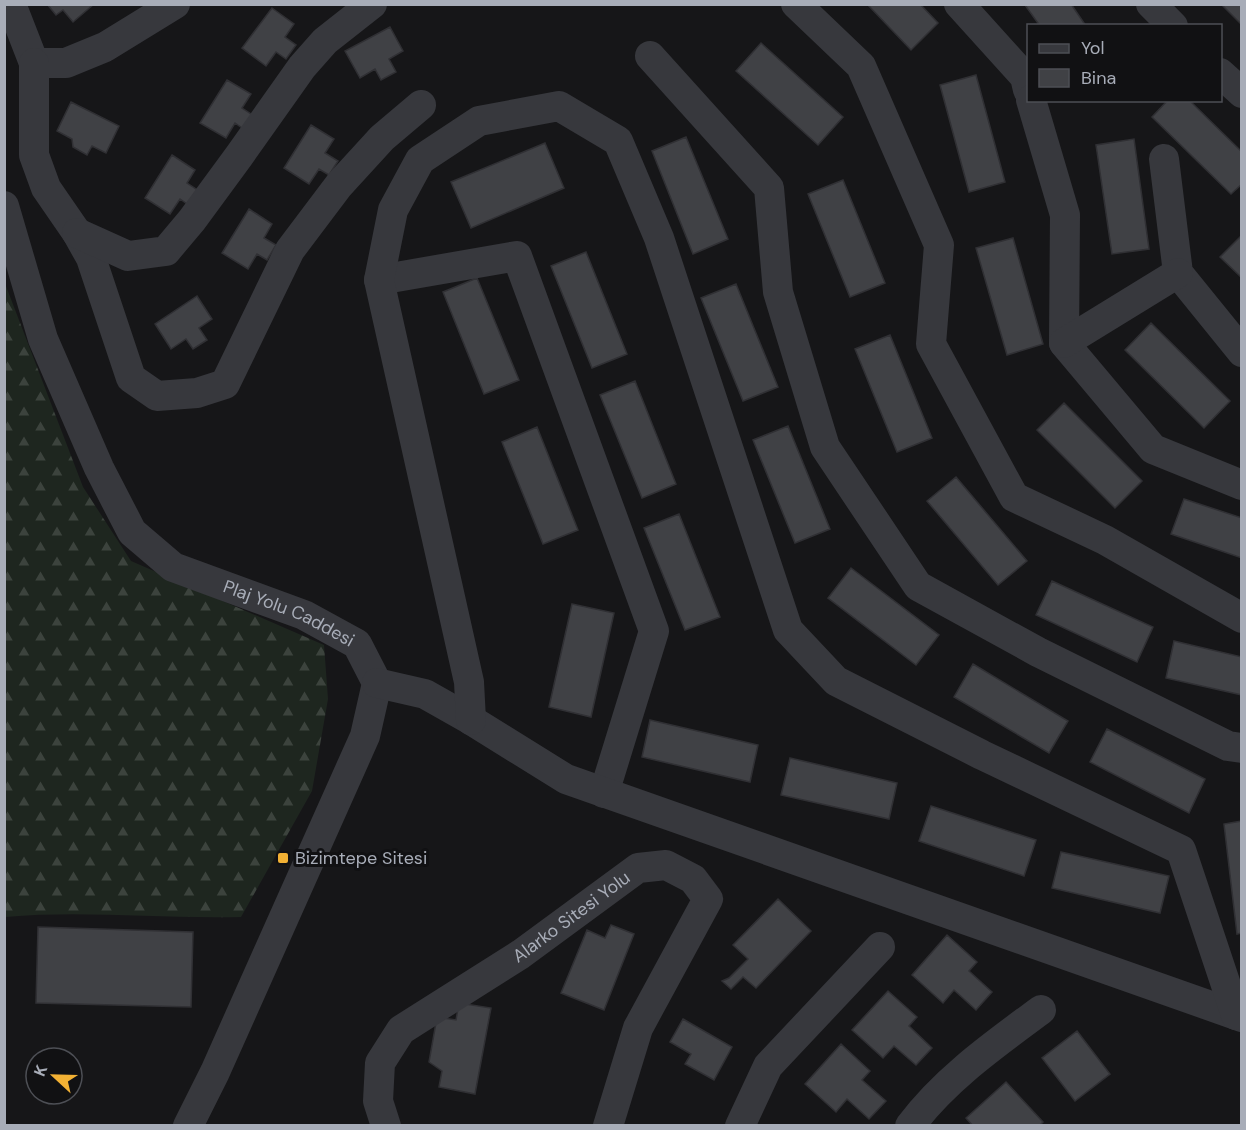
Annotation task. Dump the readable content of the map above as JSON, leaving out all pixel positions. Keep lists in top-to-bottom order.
{
  "streets": {
    "street": ["Plaj Yolu Caddesi", "Alarko Sitesi Yolu"]
  },
  "places": {
    "transit": ["Bizimtepe Sitesi"]
  },
  "legend": ["Yol", "Bina"],
  "north": "left"
}
